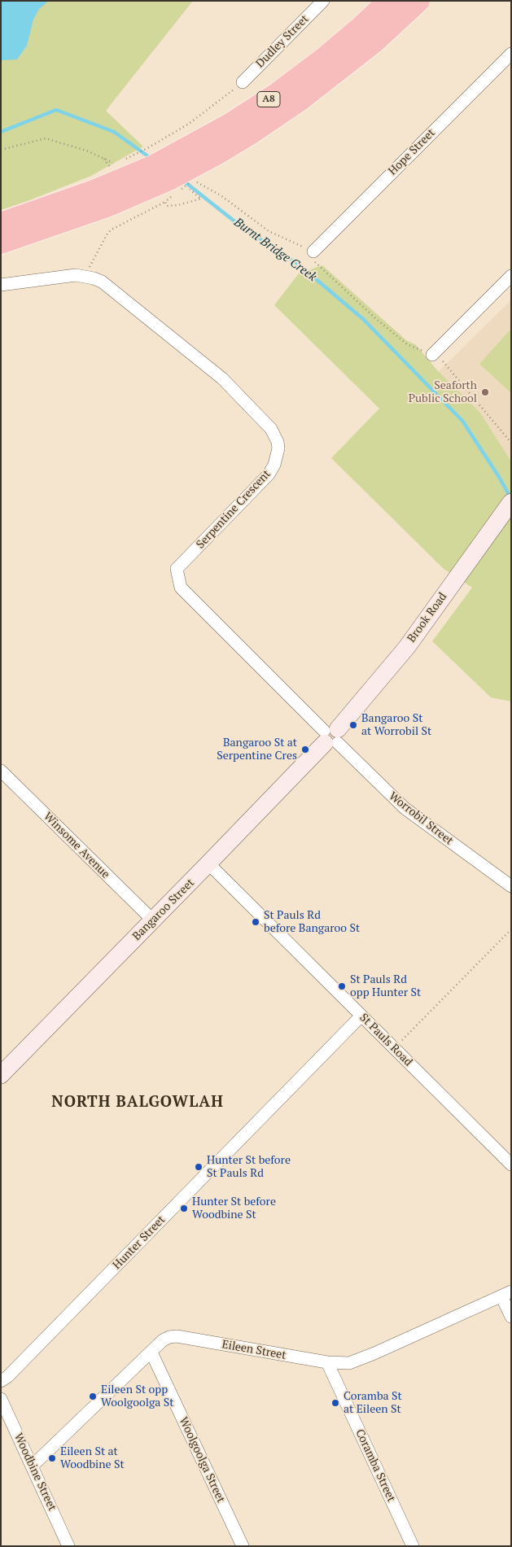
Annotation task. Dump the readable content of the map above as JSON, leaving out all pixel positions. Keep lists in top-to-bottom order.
{
  "streets": {
    "highway": ["A8"],
    "street": [
      "Dudley Street",
      "Hope Street",
      "Serpentine Crescent",
      "Brook Road",
      "Worrobil Street",
      "Winsome Avenue",
      "Bangaroo Street",
      "St Pauls Road",
      "Hunter Street",
      "Eileen Street",
      "Woolgoolga Street",
      "Coramba Street",
      "Woodbine Street"
    ]
  },
  "crossings": [
    ["Serpentine Crescent", "Brook Road"],
    ["Serpentine Crescent", "Worrobil Street"],
    ["Serpentine Crescent", "Bangaroo Street"],
    ["Brook Road", "Worrobil Street"],
    ["Brook Road", "Bangaroo Street"],
    ["Worrobil Street", "Bangaroo Street"],
    ["Winsome Avenue", "Bangaroo Street"],
    ["Bangaroo Street", "St Pauls Road"],
    ["St Pauls Road", "Hunter Street"],
    ["Eileen Street", "Woolgoolga Street"],
    ["Eileen Street", "Coramba Street"],
    ["Eileen Street", "Woodbine Street"]
  ],
  "districts": ["NORTH BALGOWLAH"],
  "water": ["Burnt Bridge Creek"],
  "places": [
    "Seaforth Public School",
    "Bangaroo St at Worrobil St",
    "Bangaroo St at Serpentine Cres",
    "St Pauls Rd before Bangaroo St",
    "St Pauls Rd opp Hunter St",
    "Hunter St before St Pauls Rd",
    "Hunter St before Woodbine St",
    "Eileen St opp Woolgoolga St",
    "Coramba St at Eileen St",
    "Eileen St at Woodbine St"
  ]
}
